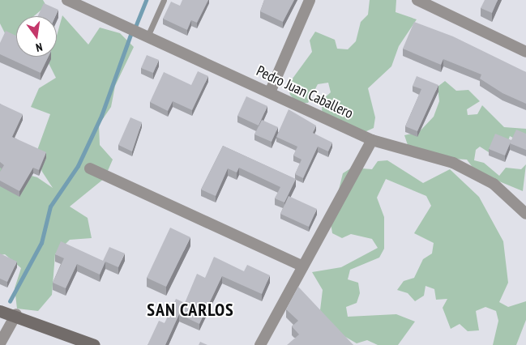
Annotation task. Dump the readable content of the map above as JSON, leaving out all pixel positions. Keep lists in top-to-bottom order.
{
  "streets": {
    "street": ["Pedro Juan Caballero"]
  },
  "districts": ["SAN CARLOS"],
  "north": "bottom"
}
